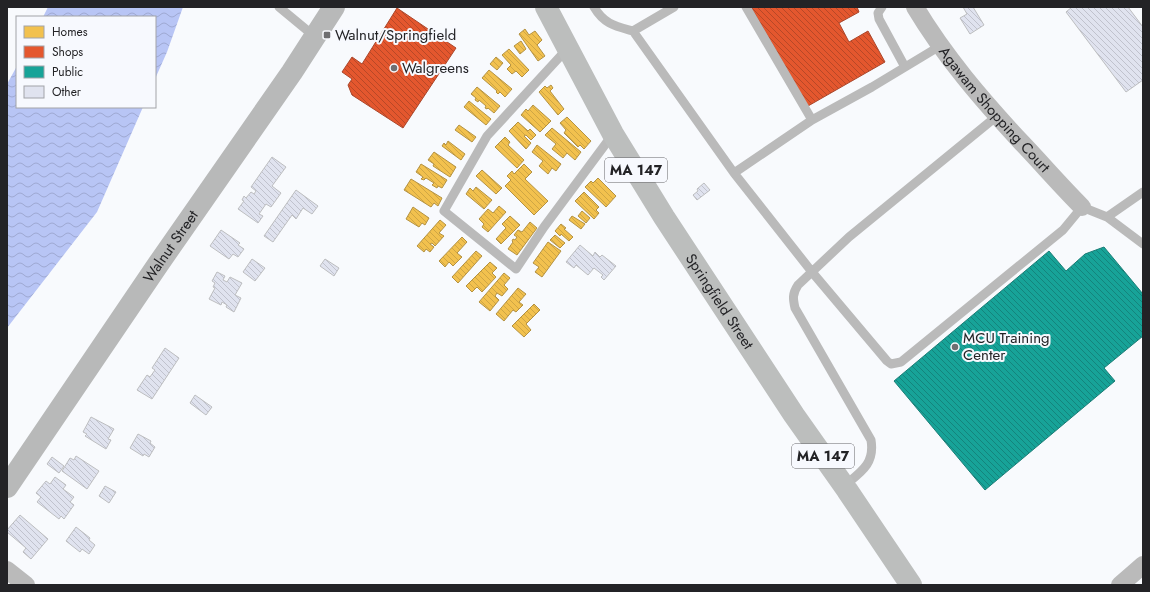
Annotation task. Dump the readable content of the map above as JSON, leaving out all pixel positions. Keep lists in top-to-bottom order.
{
  "streets": {
    "main road": ["MA 147", "Walnut Street", "Springfield Street"],
    "street": ["Agawam Shopping Court"]
  },
  "places": {
    "transit": ["Walnut/Springfield"],
    "other": ["Walgreens", "MCU Training Center"]
  },
  "legend": [
    "Homes",
    "Shops",
    "Public",
    "Other"
  ]
}
